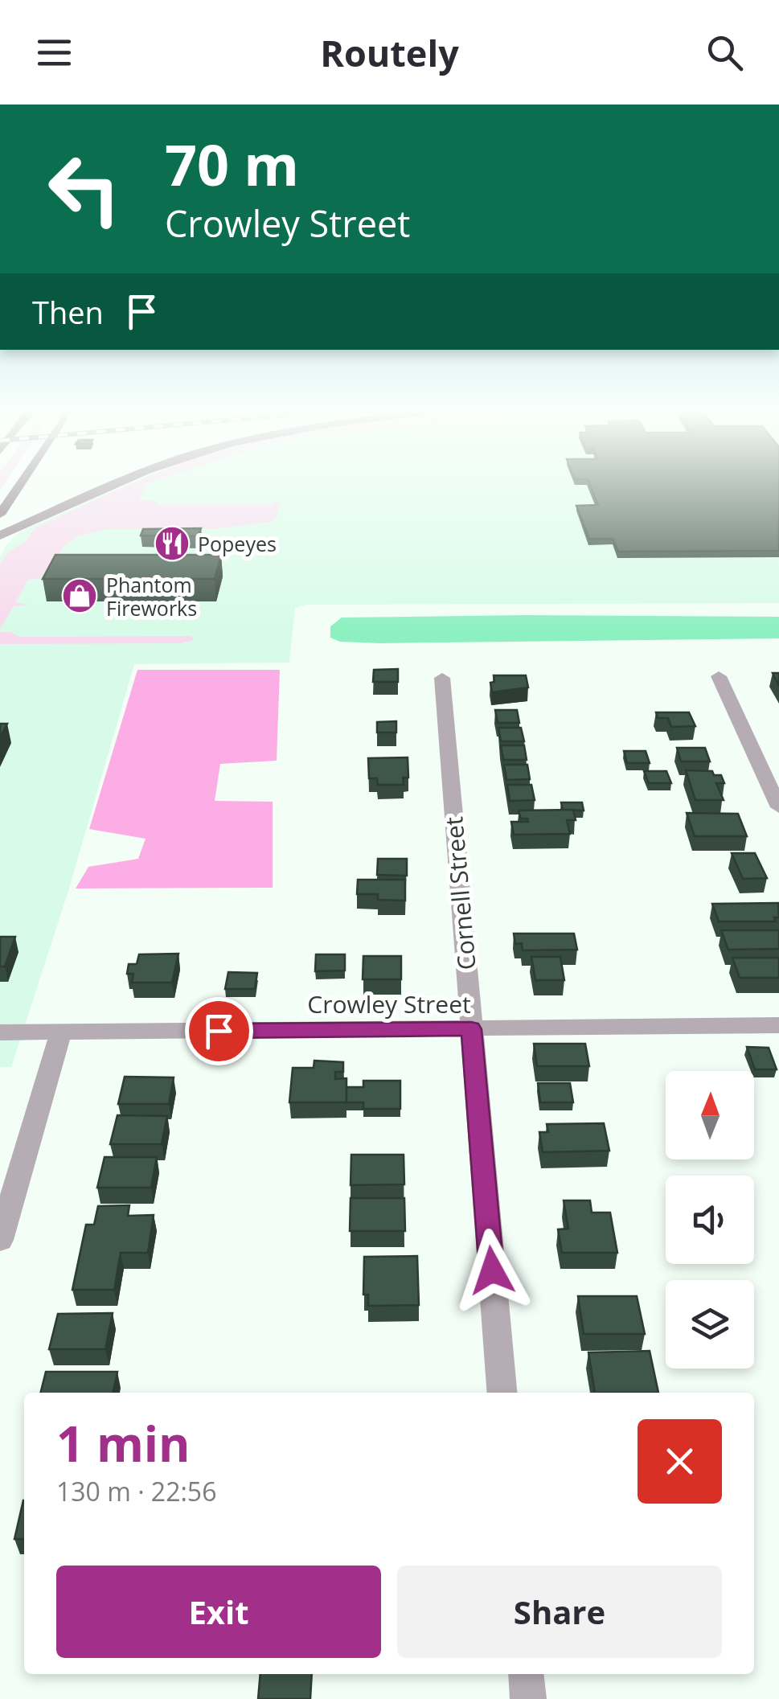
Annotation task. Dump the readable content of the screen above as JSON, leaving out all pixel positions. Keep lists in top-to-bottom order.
{
  "streets": {
    "street": ["Cornell Street", "Crowley Street"]
  },
  "crossings": [
    ["Cornell Street", "Crowley Street"]
  ],
  "places": {
    "restaurant": ["Popeyes"],
    "shop": ["Phantom Fireworks"]
  },
  "north": "top",
  "page": {
    "header": "Routely",
    "turn": ["70 m", "Crowley Street"],
    "then": "Then",
    "heading": ["1 min", "130 m · 22:56"],
    "buttons": ["Exit", "Share"]
  }
}
